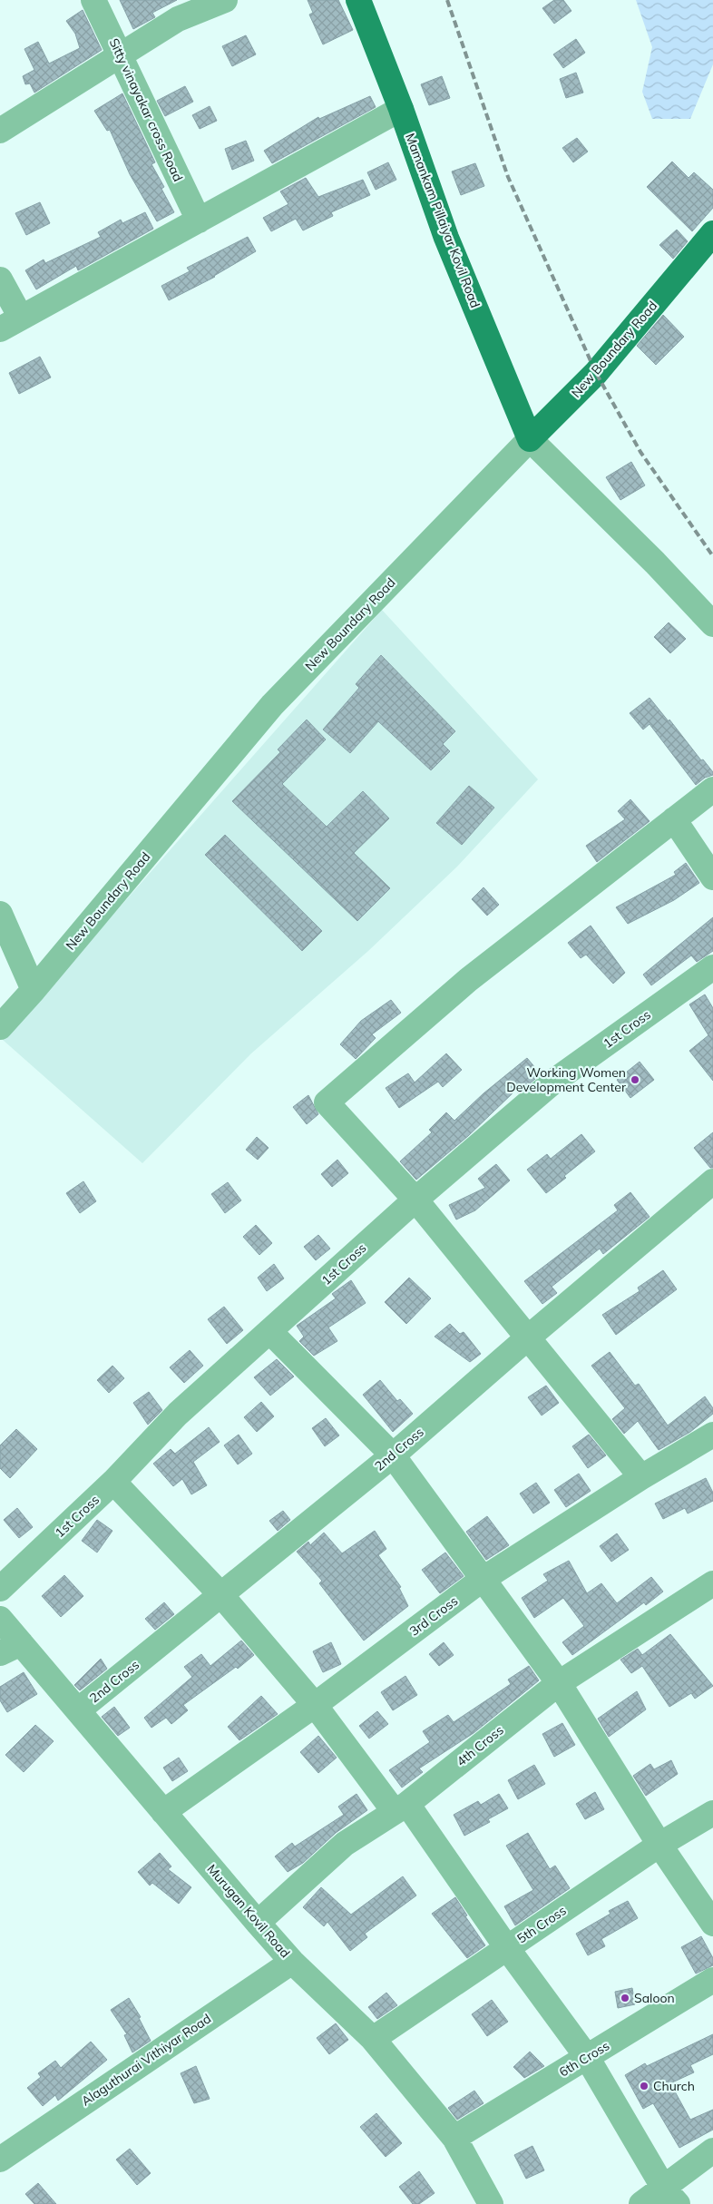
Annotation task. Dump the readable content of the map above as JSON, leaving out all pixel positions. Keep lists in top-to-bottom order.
{
  "streets": {
    "main road": ["Mamankam Pillaiyar Kovil Road", "New Boundary Road"],
    "street": [
      "Sitty vinayakar cross Road",
      "1st Cross",
      "2nd Cross",
      "3rd Cross",
      "4th Cross",
      "Murugan Kovil Road",
      "5th Cross",
      "6th Cross",
      "Alaguthurai Vithiyar Road"
    ]
  },
  "crossings": [
    ["Mamankam Pillaiyar Kovil Road", "New Boundary Road"],
    ["2nd Cross", "Murugan Kovil Road"],
    ["3rd Cross", "Murugan Kovil Road"],
    ["4th Cross", "Murugan Kovil Road"],
    ["Murugan Kovil Road", "5th Cross"],
    ["Murugan Kovil Road", "6th Cross"],
    ["Murugan Kovil Road", "Alaguthurai Vithiyar Road"]
  ],
  "places": ["Working Women Development Center", "Saloon", "Church"]
}
